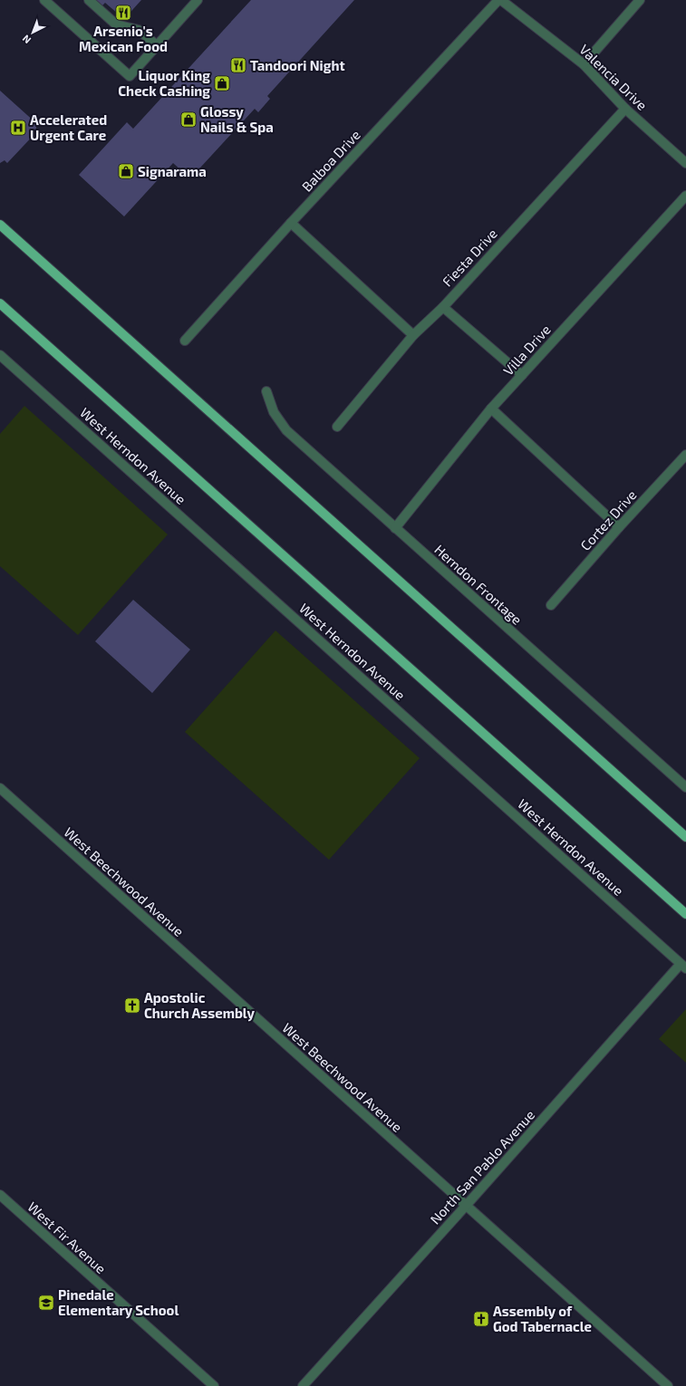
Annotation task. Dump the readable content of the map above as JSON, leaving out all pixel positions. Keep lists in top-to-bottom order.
{
  "streets": {
    "main road": ["West Herndon Avenue"],
    "street": [
      "Valencia Drive",
      "Balboa Drive",
      "Fiesta Drive",
      "Villa Drive",
      "Cortez Drive",
      "Herndon Frontage",
      "West Beechwood Avenue",
      "North San Pablo Avenue",
      "West Fir Avenue"
    ]
  },
  "crossings": [
    ["Valencia Drive", "Fiesta Drive"],
    ["Villa Drive", "Herndon Frontage"],
    ["West Herndon Avenue", "North San Pablo Avenue"],
    ["West Beechwood Avenue", "North San Pablo Avenue"]
  ],
  "places": {
    "restaurant": ["Arsenio's Mexican Food", "Tandoori Night"],
    "shop": ["Liquor King Check Cashing", "Glossy Nails & Spa", "Signarama"],
    "hospital": ["Accelerated Urgent Care"],
    "church": ["Apostolic Church Assembly", "Assembly of God Tabernacle"],
    "school or university": ["Pinedale Elementary School"]
  },
  "north": "bottom left"
}
